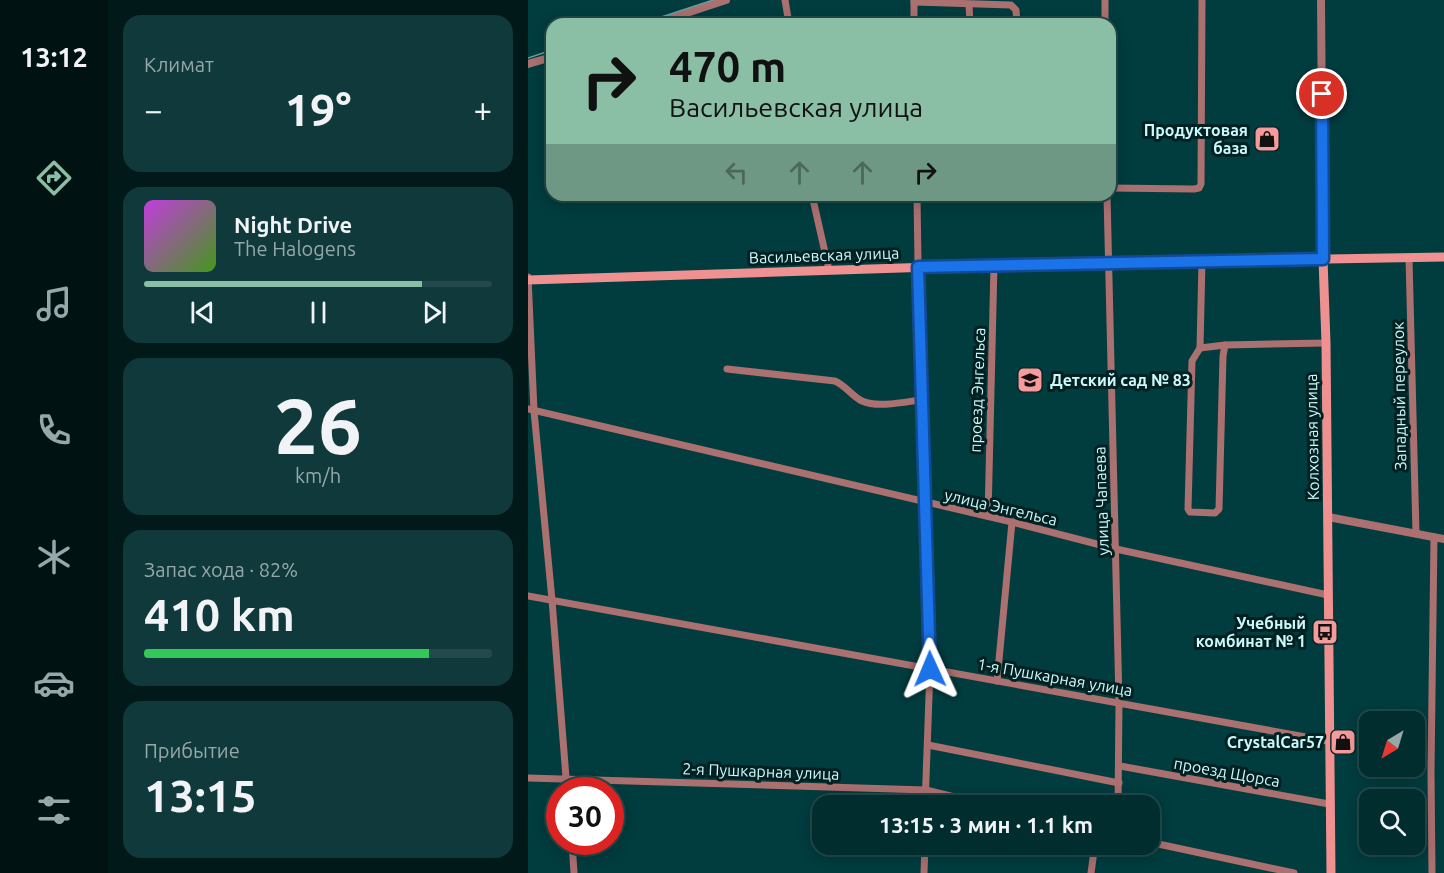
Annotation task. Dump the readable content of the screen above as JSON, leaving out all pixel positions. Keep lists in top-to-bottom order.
{
  "streets": {
    "main road": ["Васильевская улица", "Колхозная улица"],
    "street": [
      "проезд Энгельса",
      "Западный переулок",
      "улица Чапаева",
      "улица Энгельса",
      "1-я Пушкарная улица",
      "2-я Пушкарная улица",
      "проезд Щорса"
    ]
  },
  "crossings": [
    ["Васильевская улица", "проезд Энгельса"],
    ["Васильевская улица", "Западный переулок"],
    ["Васильевская улица", "Колхозная улица"],
    ["Васильевская улица", "улица Чапаева"],
    ["проезд Энгельса", "улица Энгельса"],
    ["Колхозная улица", "улица Энгельса"],
    ["Колхозная улица", "1-я Пушкарная улица"],
    ["Колхозная улица", "проезд Щорса"],
    ["улица Чапаева", "улица Энгельса"],
    ["улица Чапаева", "1-я Пушкарная улица"],
    ["улица Чапаева", "проезд Щорса"]
  ],
  "places": {
    "shop": ["Продуктовая база", "CrystalCar57"],
    "school or university": ["Детский сад № 83"],
    "bus stop": ["Учебный комбинат № 1"]
  },
  "north": "bottom left",
  "page": {
    "tabs": "13:12",
    "tile": [
      "Климат",
      ["26", "km/h"],
      ["Запас хода · 82%", "410 km"],
      ["Прибытие", "13:15"]
    ],
    "turn": ["470 m", "Васильевская улица"],
    "heat": ["−", "19°", "+"],
    "song": ["Night Drive", "The Halogens"],
    "limit": "30",
    "trip": "13:15 · 3 мин · 1.1 km"
  }
}
